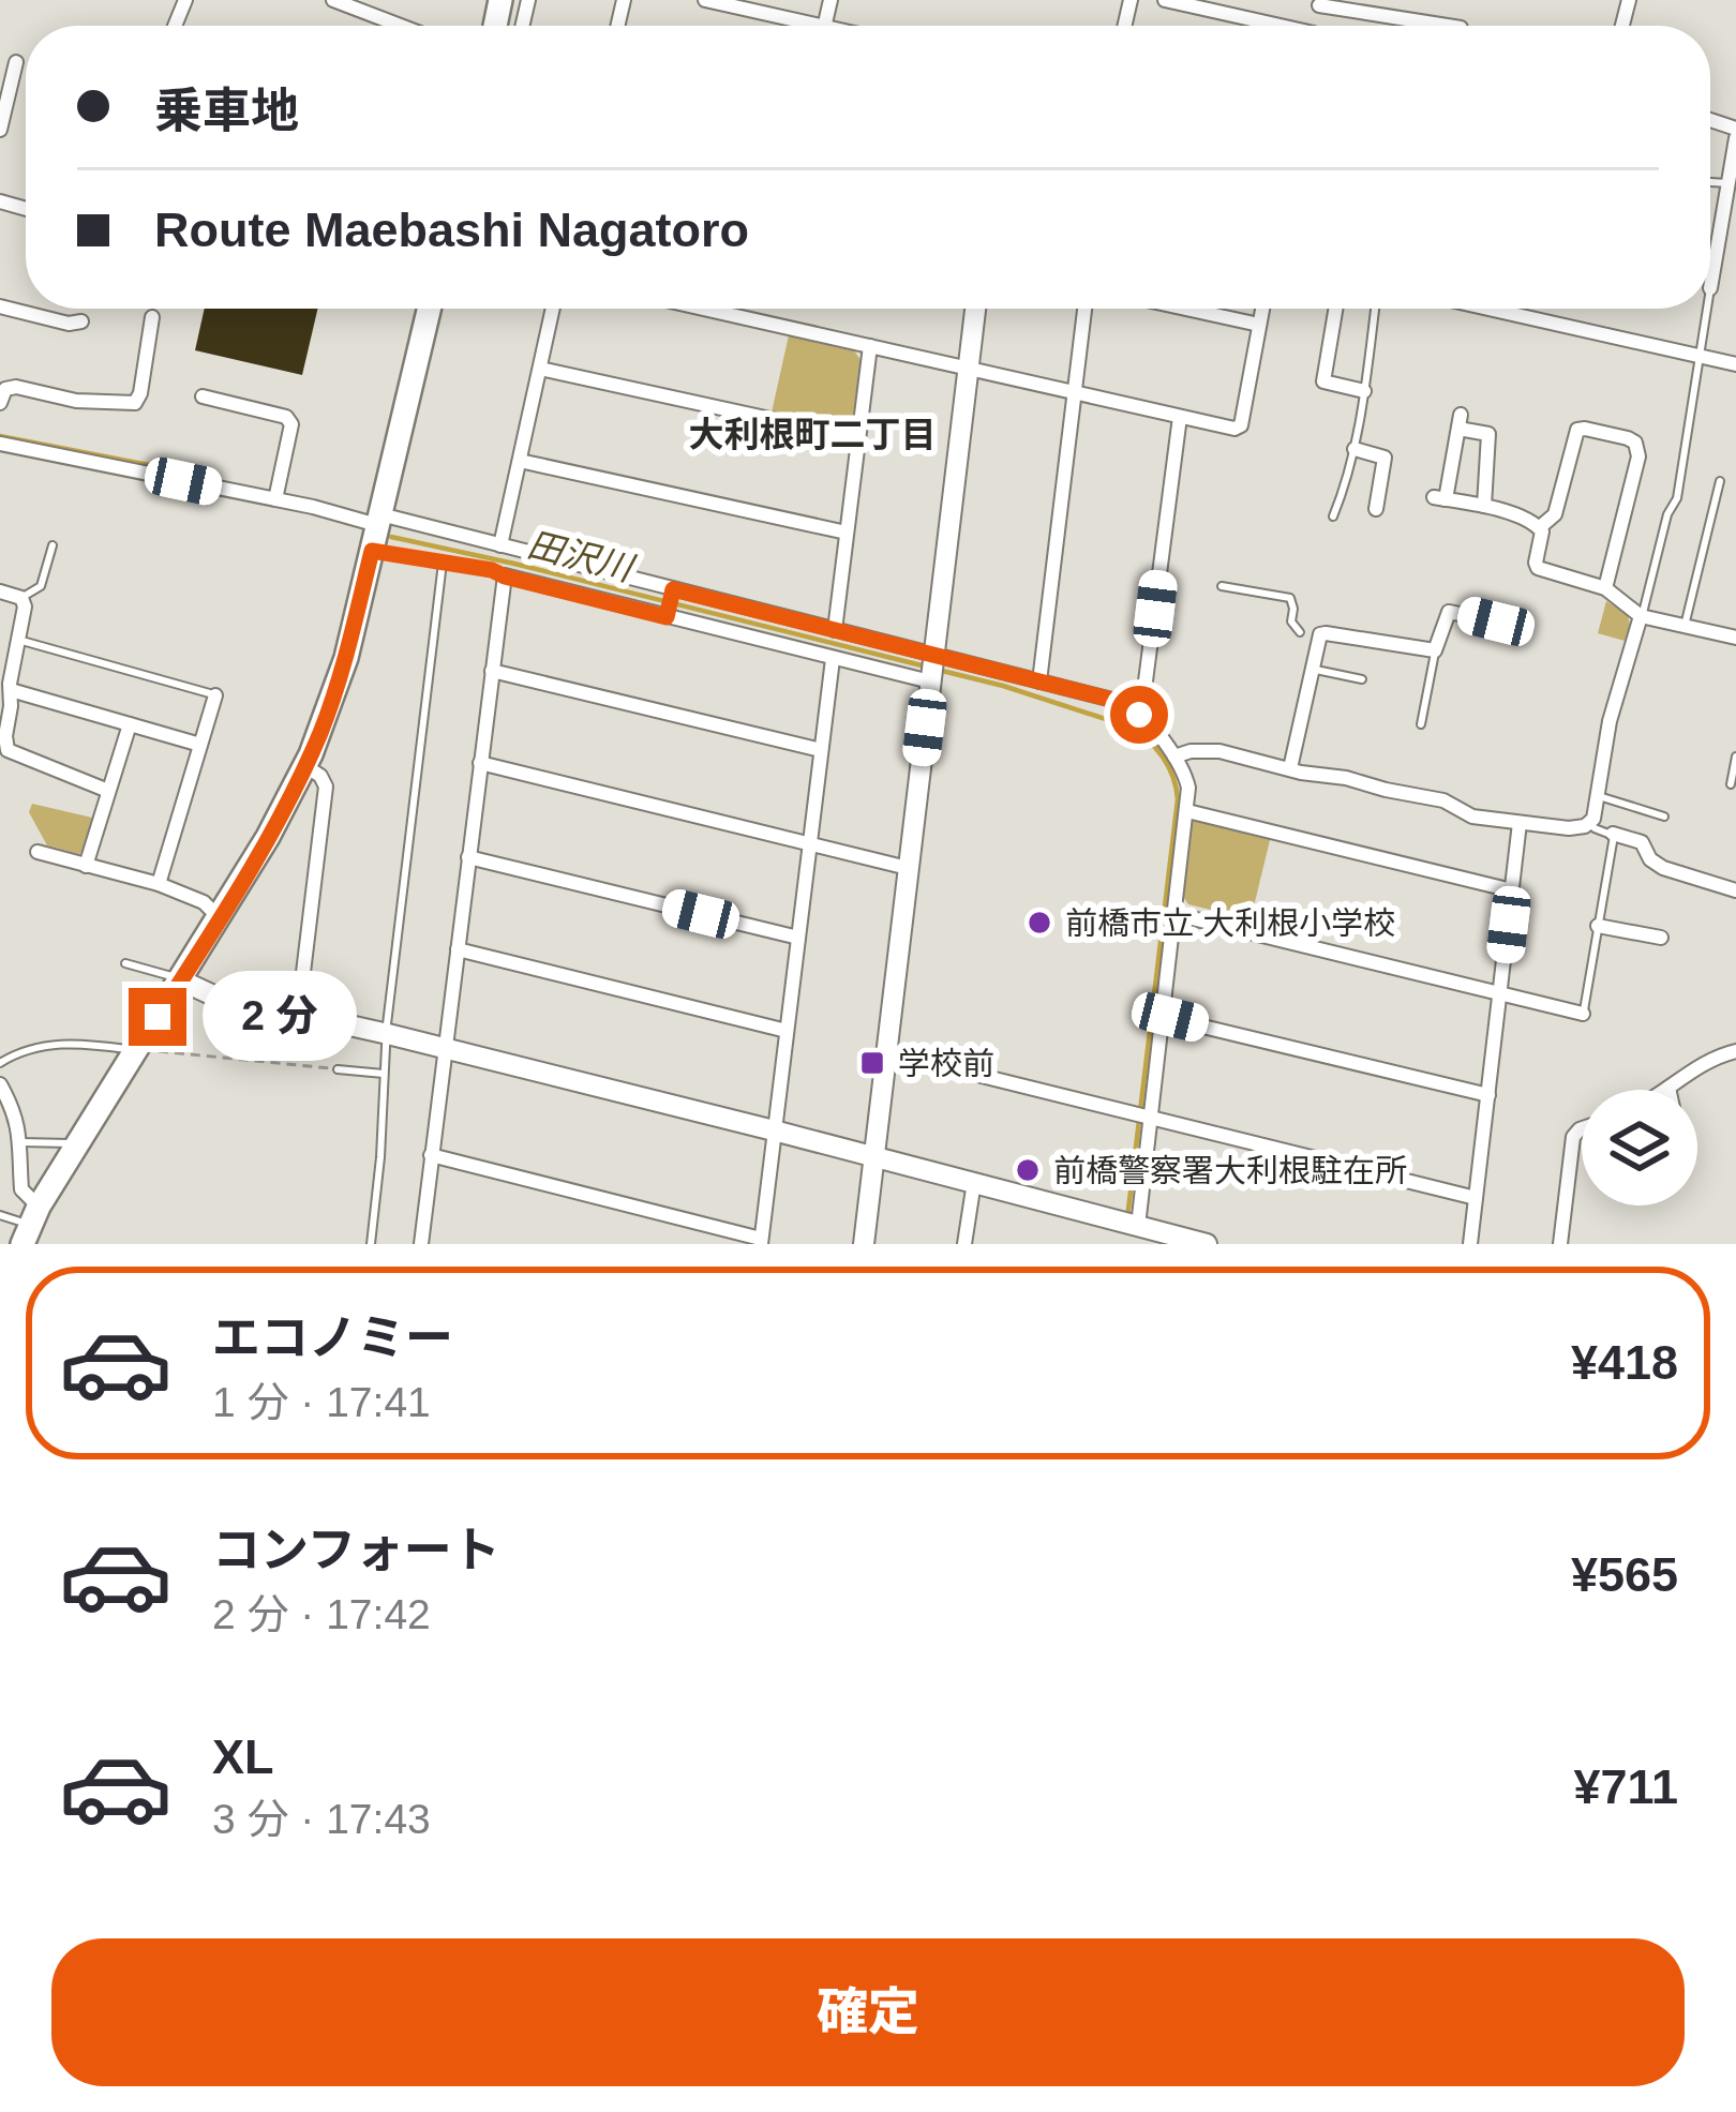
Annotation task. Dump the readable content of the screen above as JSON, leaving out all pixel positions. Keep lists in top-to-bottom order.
{
  "districts": ["大利根町二丁目"],
  "water": ["田沢川"],
  "places": {
    "other": ["前橋市立 大利根小学校", "前橋警察署大利根駐在所"],
    "transit": ["学校前"]
  },
  "page": {
    "banner": ["乗車地", "Route Maebashi Nagatoro"],
    "bubble": "2 分",
    "list": [
      {
        "name": "エコノミー",
        "note": "1 分 · 17:41",
        "value": "¥418"
      },
      {
        "name": "コンフォート",
        "note": "2 分 · 17:42",
        "value": "¥565"
      },
      {
        "name": "XL",
        "note": "3 分 · 17:43",
        "value": "¥711"
      }
    ],
    "buttons": "確定"
  }
}
